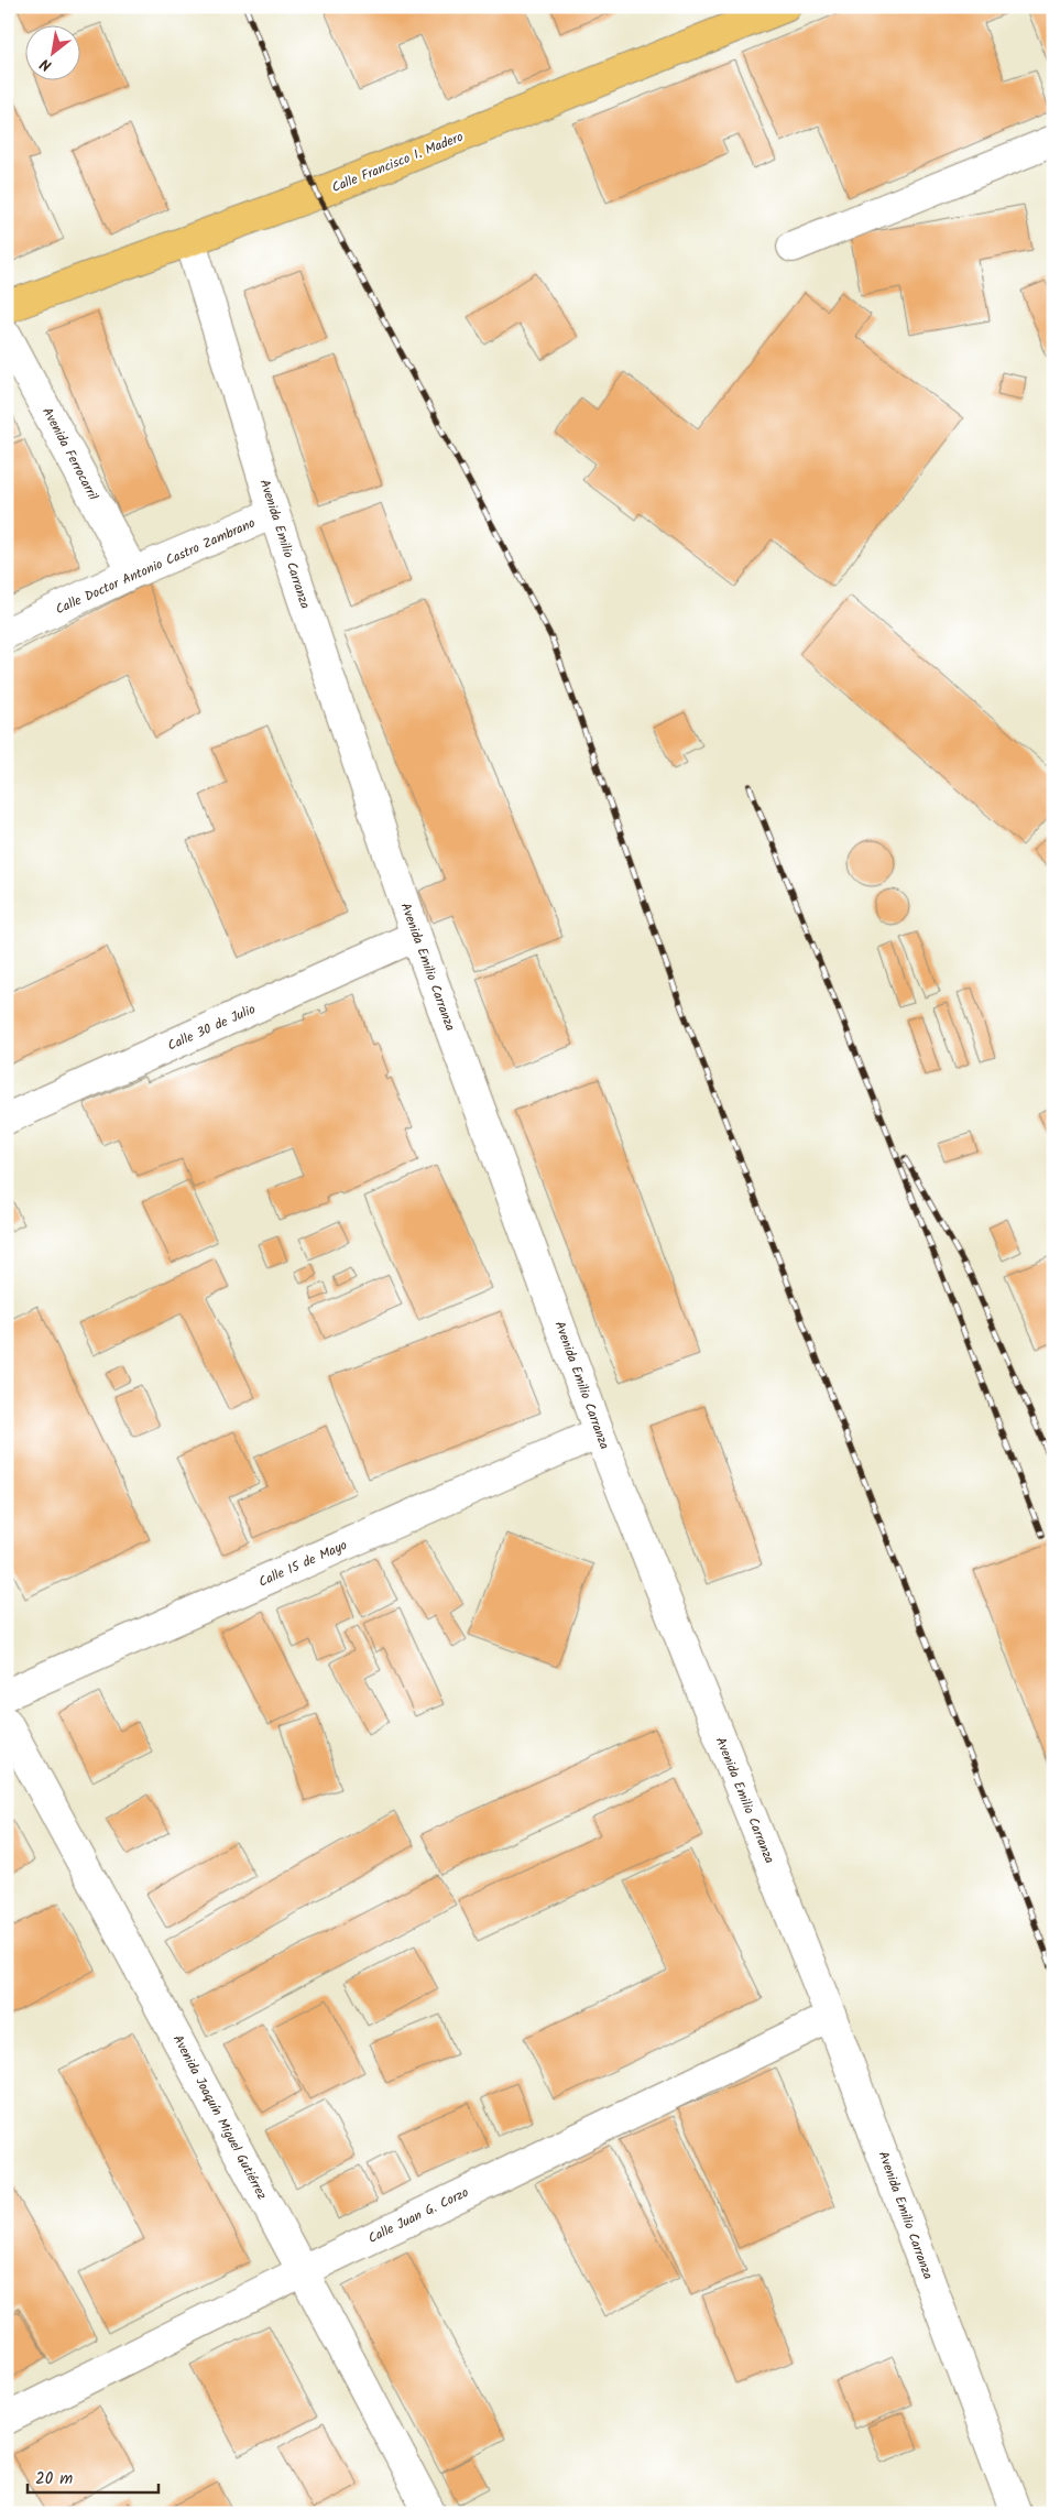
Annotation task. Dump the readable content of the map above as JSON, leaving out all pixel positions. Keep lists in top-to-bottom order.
{
  "streets": {
    "main road": ["Calle Francisco I. Madero"],
    "street": [
      "Avenida Ferrocarril",
      "Avenida Emilio Carranza",
      "Calle Doctor Antonio Castro Zambrano",
      "Calle 30 de Julio",
      "Calle 15 de Mayo",
      "Avenida Joaquín Miguel Gutiérrez",
      "Calle Juan G. Corzo"
    ]
  },
  "crossings": [
    ["Calle Francisco I. Madero", "Avenida Emilio Carranza"],
    ["Avenida Ferrocarril", "Calle Doctor Antonio Castro Zambrano"],
    ["Avenida Emilio Carranza", "Calle Doctor Antonio Castro Zambrano"],
    ["Avenida Emilio Carranza", "Calle 30 de Julio"],
    ["Avenida Emilio Carranza", "Calle 15 de Mayo"],
    ["Avenida Emilio Carranza", "Calle Juan G. Corzo"],
    ["Avenida Joaquín Miguel Gutiérrez", "Calle Juan G. Corzo"]
  ],
  "scale_bar": "20 m",
  "north": "bottom left"
}
